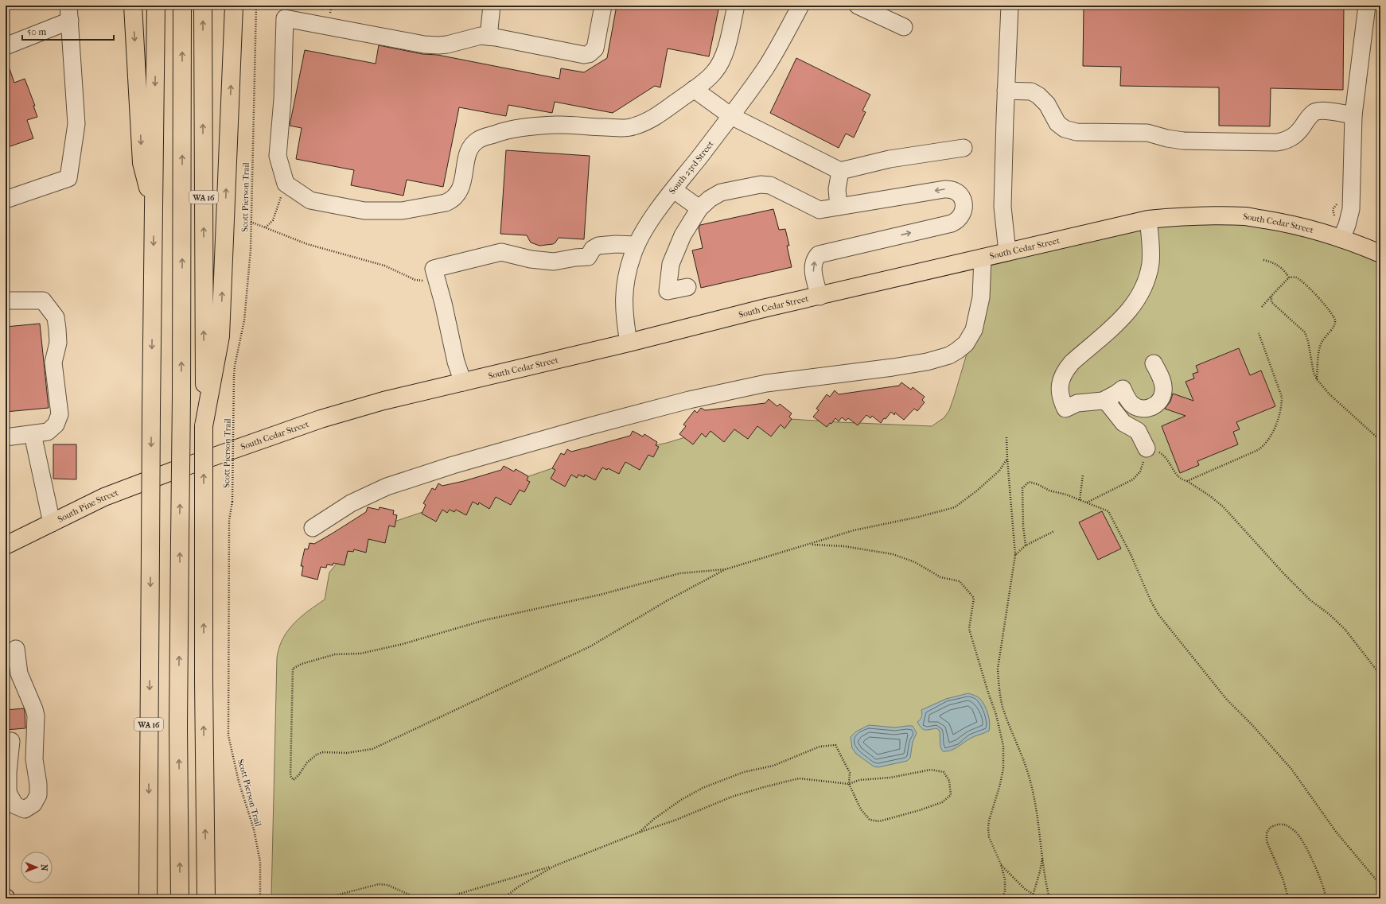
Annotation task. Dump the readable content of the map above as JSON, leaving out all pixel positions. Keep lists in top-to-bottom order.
{
  "streets": {
    "main road": ["WA 16", "South Cedar Street", "South Pine Street"],
    "street": ["South 23rd Street"],
    "path": ["Scott Pierson Trail"]
  },
  "crossings": [
    ["South 23rd Street", "South Cedar Street"],
    ["South Cedar Street", "South Pine Street"]
  ],
  "scale_bar": "50 m",
  "north": "right"
}
